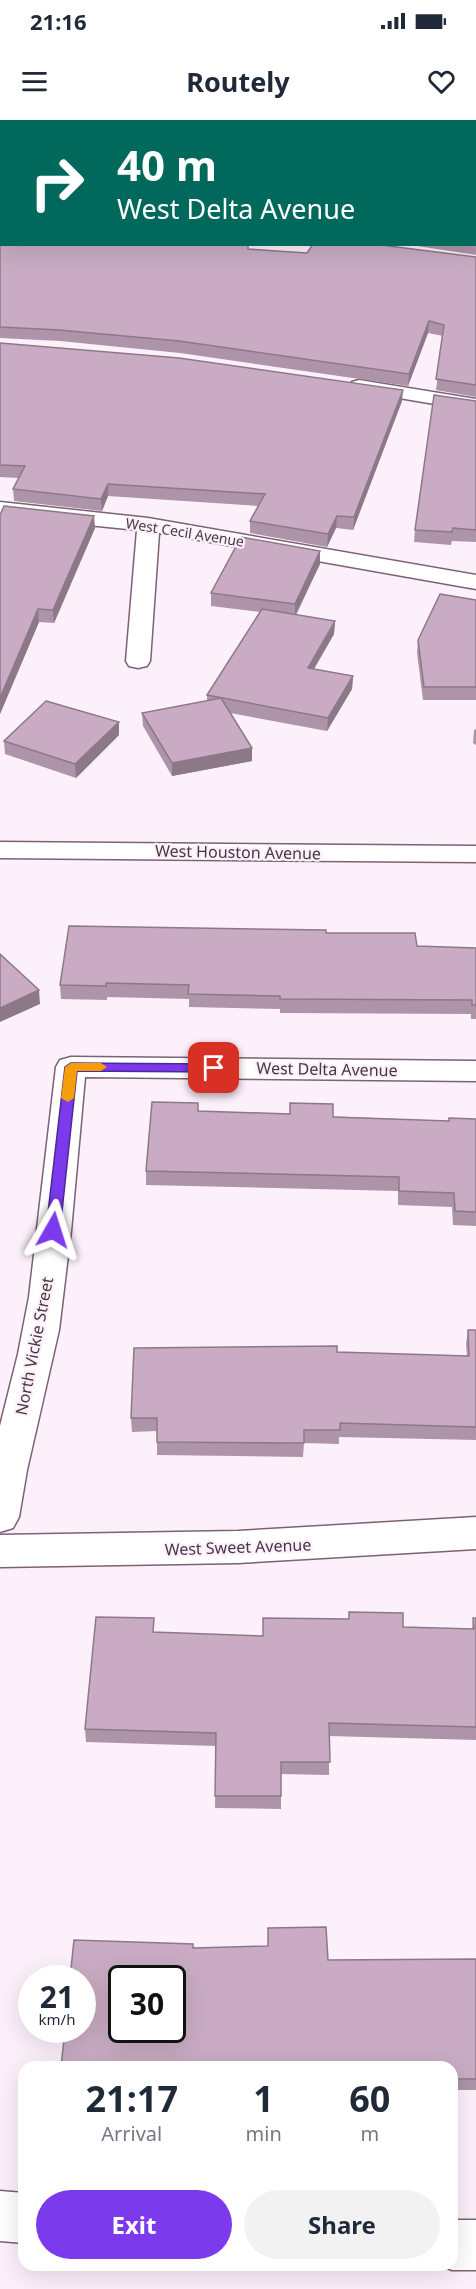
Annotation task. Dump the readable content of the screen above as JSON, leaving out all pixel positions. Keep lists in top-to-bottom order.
{
  "streets": {
    "street": [
      "West Cecil Avenue",
      "West Houston Avenue",
      "West Delta Avenue",
      "North Vickie Street",
      "West Sweet Avenue"
    ]
  },
  "crossings": [
    ["West Delta Avenue", "North Vickie Street"]
  ],
  "page": {
    "status": "21:16",
    "header": "Routely",
    "turn": ["40 m", "West Delta Avenue"],
    "speed": "21 km/h",
    "limit": "30",
    "eta": [
      "21:17",
      "Arrival",
      "1",
      "min",
      "60",
      "m"
    ],
    "buttons": ["Exit", "Share"]
  }
}
